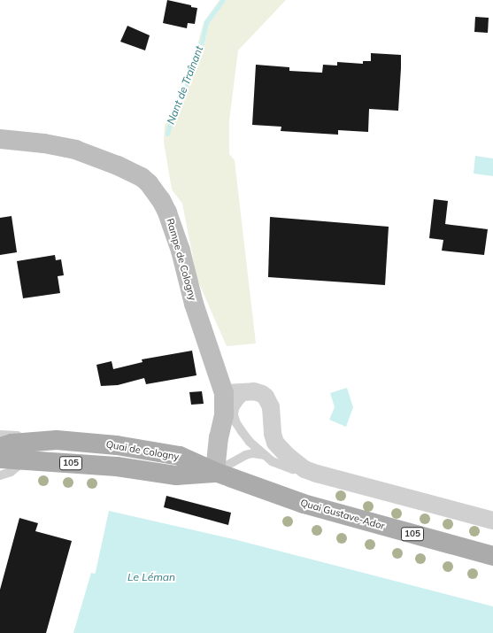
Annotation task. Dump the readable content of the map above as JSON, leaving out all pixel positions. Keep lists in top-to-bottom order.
{
  "streets": {
    "main road": ["Quai de Cologny", "105", "Quai Gustave-Ador"],
    "street": ["Rampe de Cologny"]
  },
  "crossings": [
    ["Rampe de Cologny", "Quai de Cologny"],
    ["Rampe de Cologny", "Quai Gustave-Ador"],
    ["Quai de Cologny", "Quai Gustave-Ador"]
  ],
  "water": ["Nant de Traînant", "Le Léman"]
}
